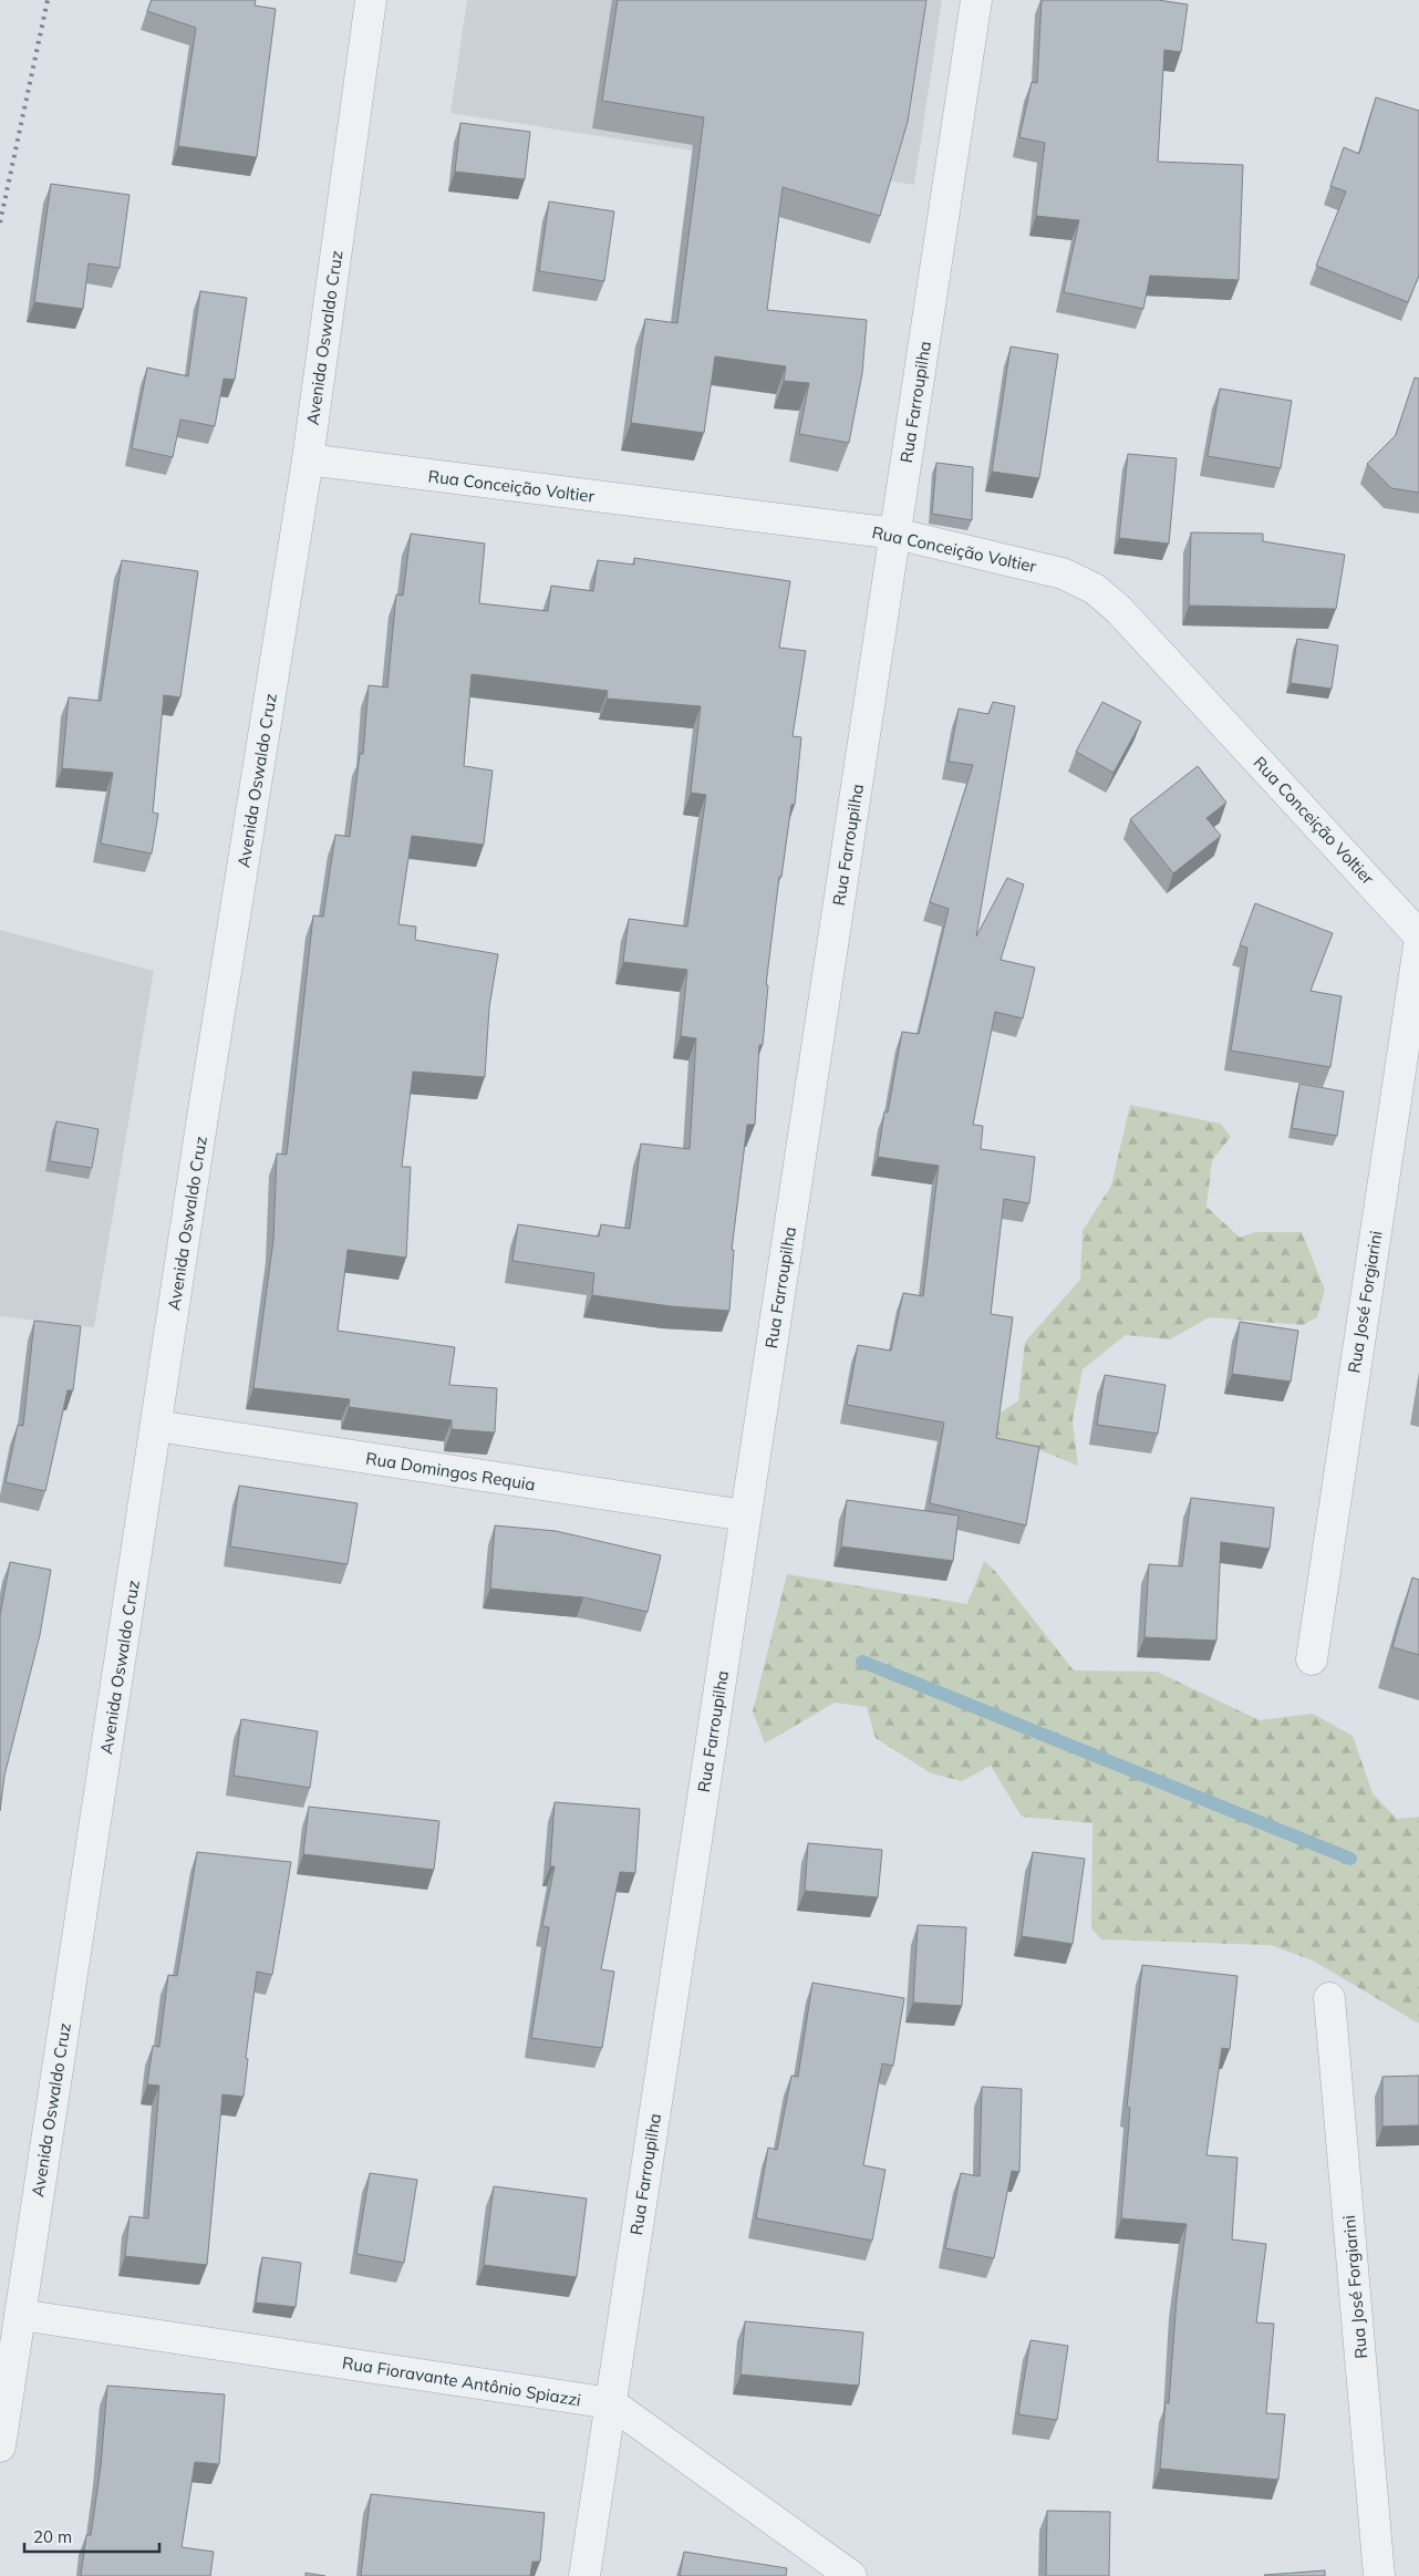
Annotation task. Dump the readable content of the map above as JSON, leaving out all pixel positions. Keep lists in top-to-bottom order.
{
  "streets": {
    "street": [
      "Avenida Oswaldo Cruz",
      "Rua Farroupilha",
      "Rua Conceição Voltier",
      "Rua José Forgiarini",
      "Rua Domingos Requia",
      "Rua Fioravante Antônio Spiazzi"
    ]
  },
  "crossings": [
    ["Avenida Oswaldo Cruz", "Rua Conceição Voltier"],
    ["Avenida Oswaldo Cruz", "Rua Domingos Requia"],
    ["Avenida Oswaldo Cruz", "Rua Fioravante Antônio Spiazzi"],
    ["Rua Farroupilha", "Rua Conceição Voltier"],
    ["Rua Farroupilha", "Rua Domingos Requia"],
    ["Rua Farroupilha", "Rua Fioravante Antônio Spiazzi"]
  ],
  "scale_bar": "20 m"
}
